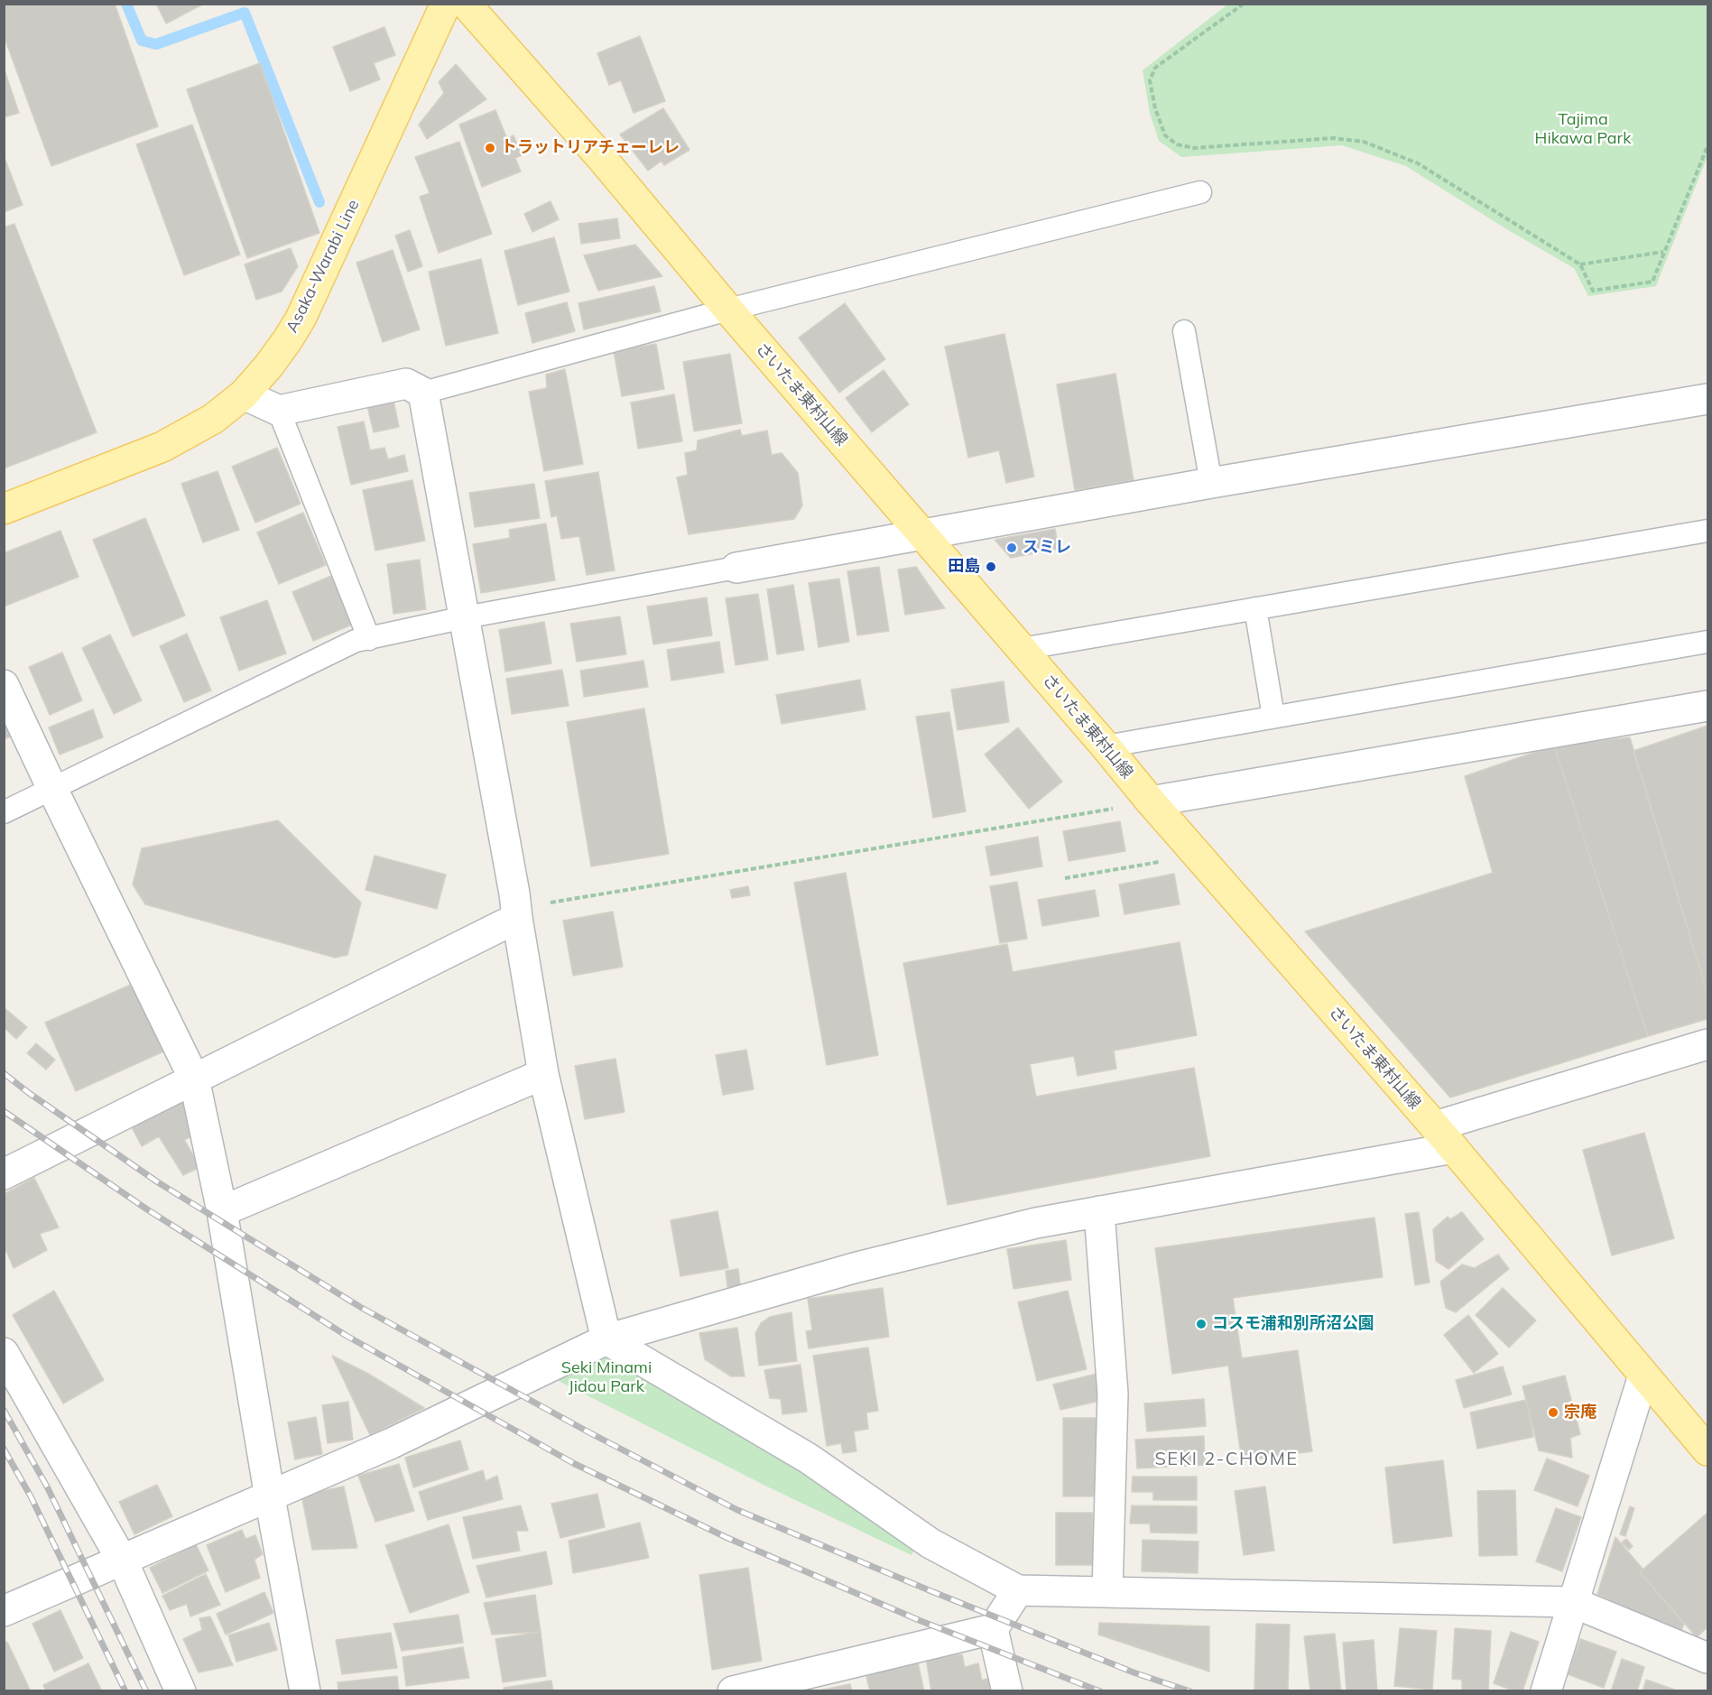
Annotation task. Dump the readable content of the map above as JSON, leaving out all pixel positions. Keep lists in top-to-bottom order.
{
  "streets": {
    "main road": ["Asaka-Warabi Line", "さいたま東村山線"]
  },
  "districts": ["SEKI 2-CHOME"],
  "parks": ["Tajima Hikawa Park", "Seki Minami Jidou Park"],
  "places": [
    "トラットリアチェーレレ",
    "スミレ",
    "田島",
    "コスモ浦和別所沼公園",
    "宗庵"
  ]
}
